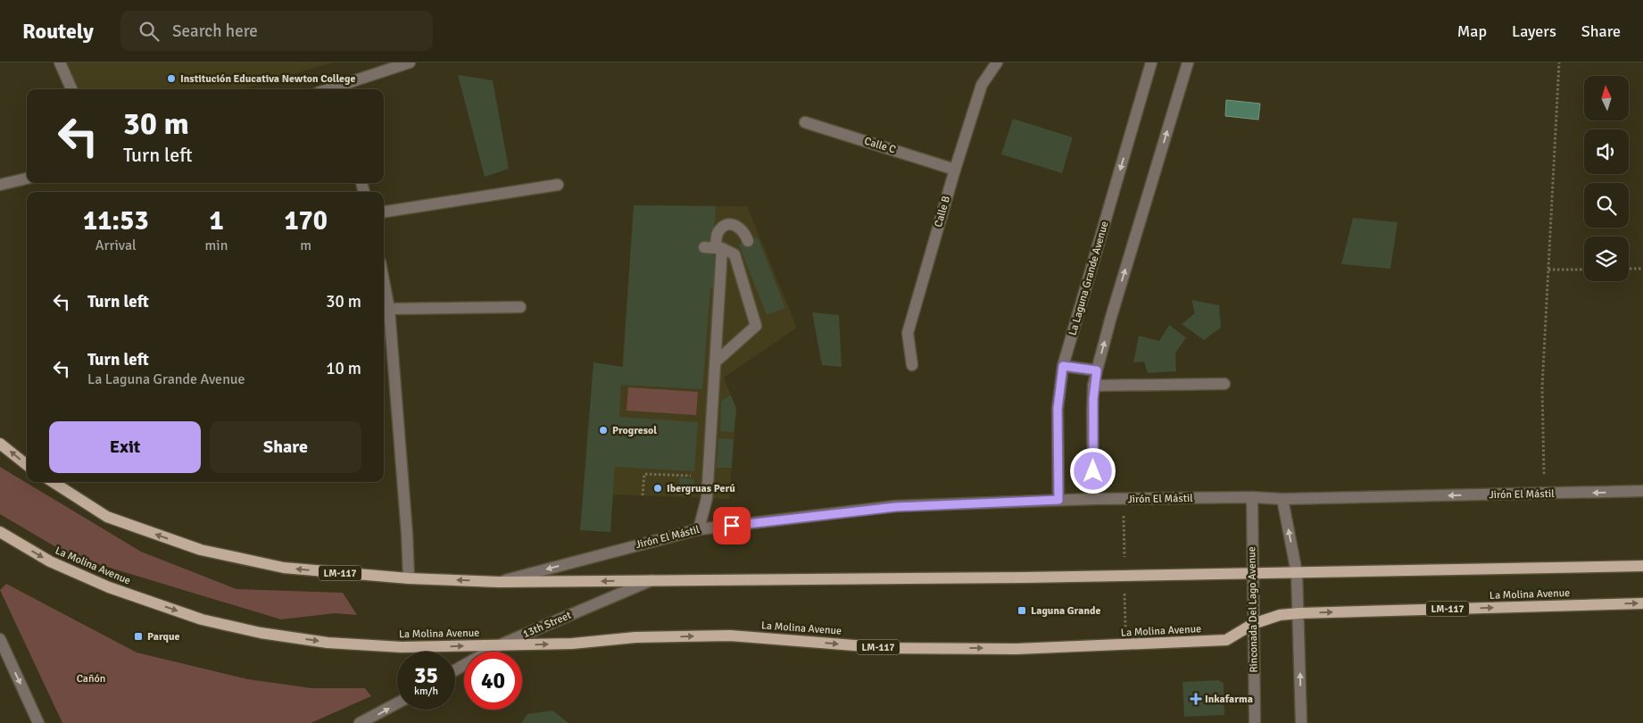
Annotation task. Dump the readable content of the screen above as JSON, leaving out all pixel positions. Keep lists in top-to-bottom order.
{
  "streets": {
    "main road": ["La Molina Avenue", "LM-117"],
    "street": [
      "Calle C",
      "Calle B",
      "La Laguna Grande Avenue",
      "Jirón El Mástil",
      "Rinconada Del Lago Avenue",
      "13th Street"
    ]
  },
  "crossings": [
    ["Calle C", "Calle B"],
    ["La Laguna Grande Avenue", "Jirón El Mástil"],
    ["Jirón El Mástil", "LM-117"],
    ["Jirón El Mástil", "Rinconada Del Lago Avenue"],
    ["La Molina Avenue", "Rinconada Del Lago Avenue"],
    ["La Molina Avenue", "13th Street"],
    ["LM-117", "Rinconada Del Lago Avenue"],
    ["LM-117", "13th Street"]
  ],
  "one_way": ["Jirón El Mástil"],
  "parks": ["Cañón"],
  "places": {
    "other": ["Institución Educativa Newton College", "Progresol", "Ibergruas Perú"],
    "transit": ["Laguna Grande", "Parque"],
    "health": ["Inkafarma"]
  },
  "north": "top",
  "page": {
    "header": "Routely",
    "search": "Search here",
    "nav": ["Map", "Layers", "Share"],
    "turn": ["30 m", "Turn left"],
    "eta": [
      "11:53",
      "Arrival",
      "1",
      "min",
      "170",
      "m"
    ],
    "list": [
      {
        "name": "Turn left",
        "value": "30 m"
      },
      {
        "name": "Turn left",
        "note": "La Laguna Grande Avenue",
        "value": "10 m"
      }
    ],
    "buttons": ["Exit", "Share"],
    "speed": "35 km/h",
    "limit": "40"
  }
}
